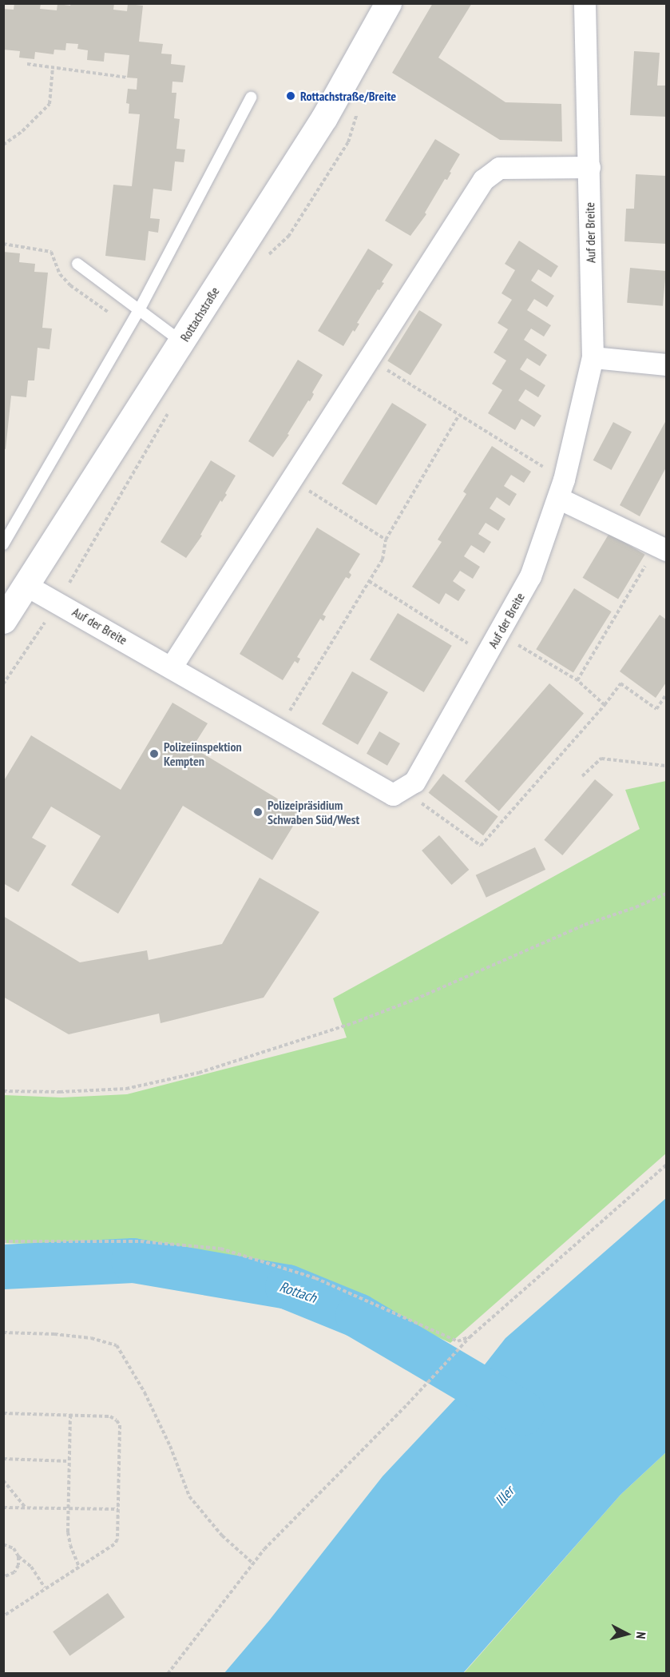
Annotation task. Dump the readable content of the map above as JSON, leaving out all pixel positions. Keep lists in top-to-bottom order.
{
  "streets": {
    "main road": ["Rottachstraße"],
    "street": ["Auf der Breite"]
  },
  "crossings": [
    ["Auf der Breite", "Rottachstraße"]
  ],
  "water": ["Rottach", "Iller"],
  "places": ["Rottachstraße/Breite", "Polizeiinspektion Kempten", "Polizeipräsidium Schwaben Süd/West"],
  "north": "right"
}
